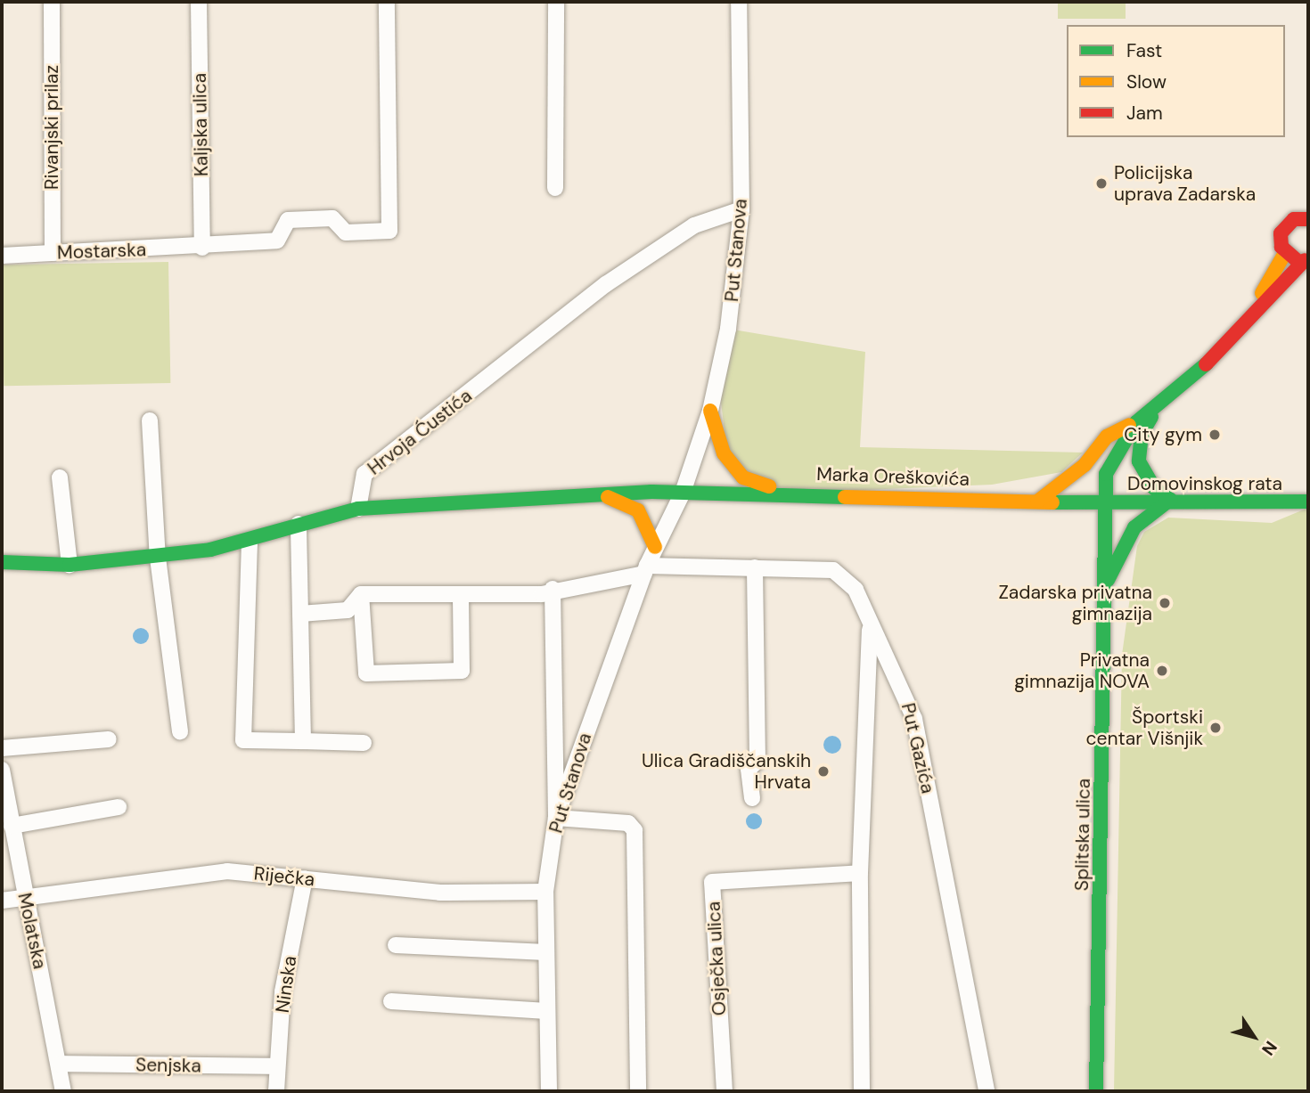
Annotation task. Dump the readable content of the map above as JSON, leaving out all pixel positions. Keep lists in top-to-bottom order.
{
  "streets": {
    "main road": ["Marka Oreškovića", "Domovinskog rata", "Splitska ulica"],
    "street": [
      "Kaljska ulica",
      "Rivanjski prilaz",
      "Put Stanova",
      "Mostarska",
      "Hrvoja Ćustića",
      "Put Gazića",
      "Riječka",
      "Molatska",
      "Osječka ulica",
      "Ninska",
      "Senjska"
    ]
  },
  "crossings": [
    ["Kaljska ulica", "Mostarska"],
    ["Rivanjski prilaz", "Mostarska"],
    ["Put Stanova", "Hrvoja Ćustića"],
    ["Put Stanova", "Marka Oreškovića"],
    ["Put Stanova", "Put Gazića"],
    ["Put Stanova", "Riječka"],
    ["Marka Oreškovića", "Domovinskog rata"],
    ["Marka Oreškovića", "Splitska ulica"],
    ["Domovinskog rata", "Splitska ulica"],
    ["Riječka", "Molatska"],
    ["Riječka", "Ninska"],
    ["Molatska", "Senjska"],
    ["Ninska", "Senjska"]
  ],
  "places": [
    "Policijska uprava Zadarska",
    "City gym",
    "Zadarska privatna gimnazija",
    "Privatna gimnazija NOVA",
    "Športski centar Višnjik",
    "Ulica Gradiščanskih Hrvata"
  ],
  "legend": ["Fast", "Slow", "Jam"],
  "north": "bottom right"
}
